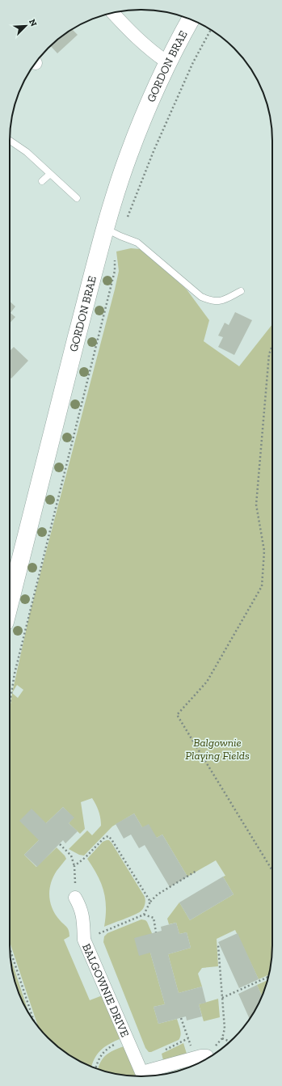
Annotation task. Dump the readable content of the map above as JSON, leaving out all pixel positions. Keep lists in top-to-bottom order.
{
  "streets": {
    "main road": ["GORDON BRAE"],
    "street": ["BALGOWNIE DRIVE"]
  },
  "parks": ["Balgownie Playing Fields"],
  "north": "top right"
}
